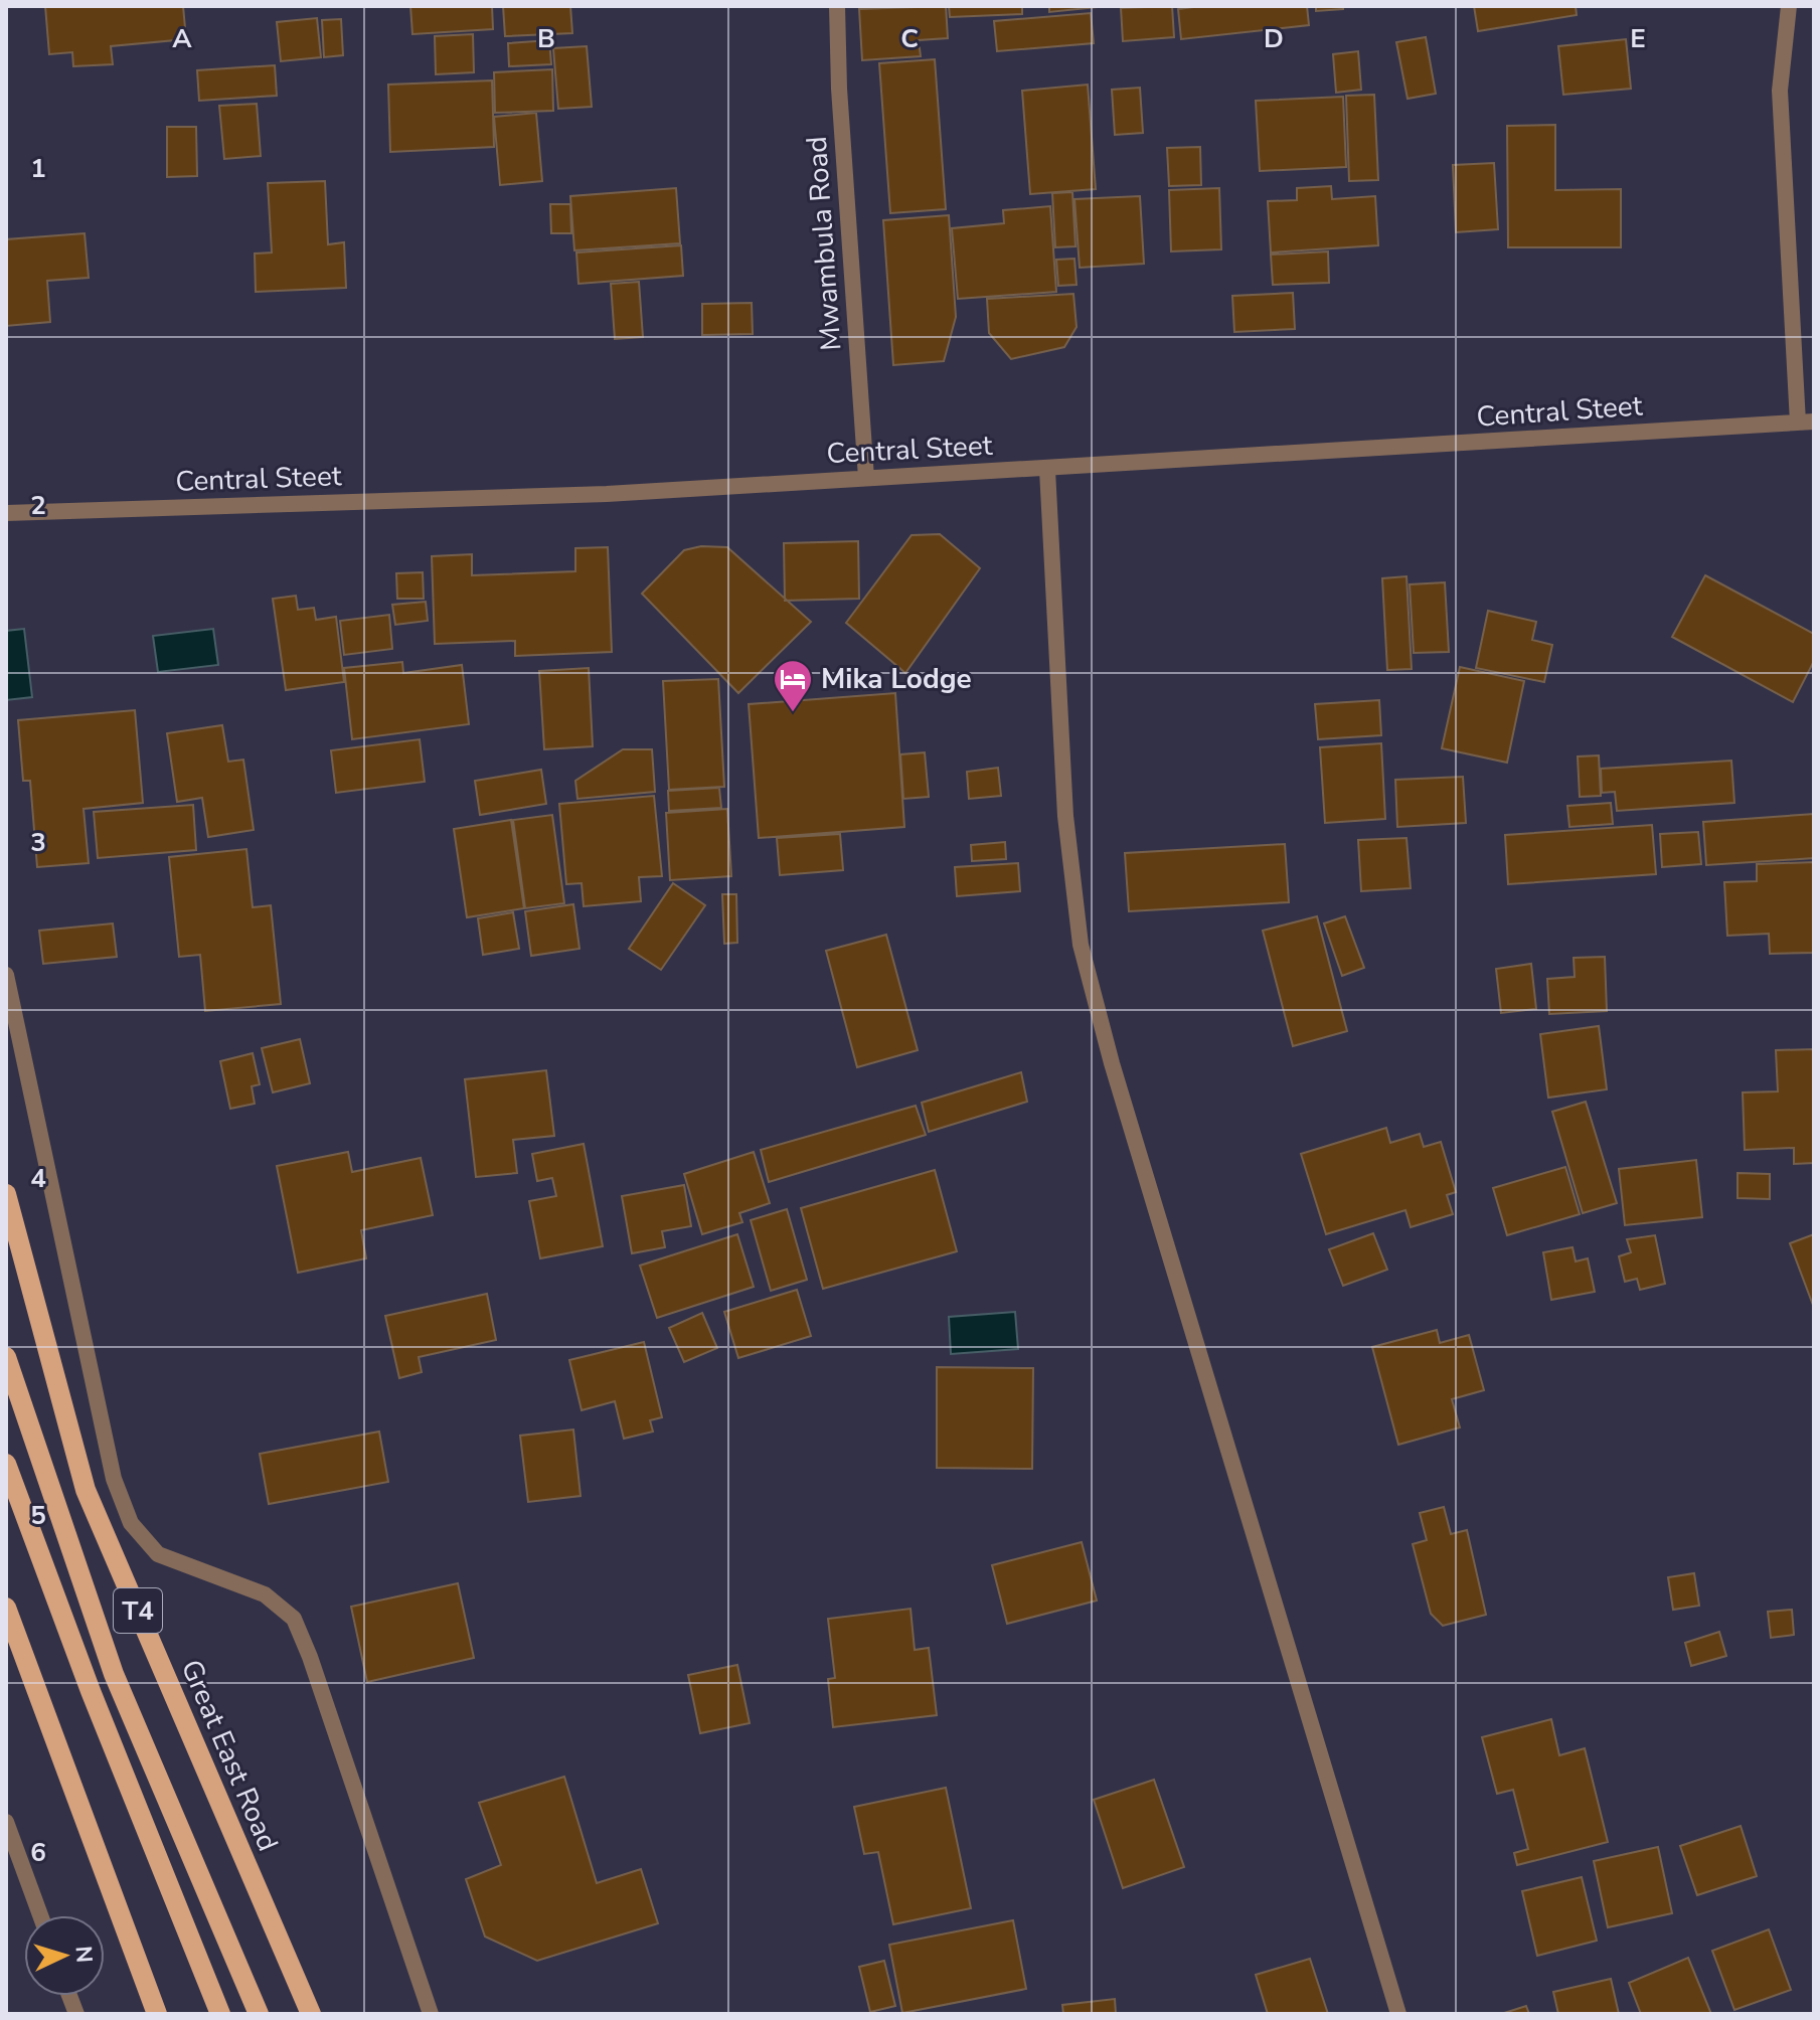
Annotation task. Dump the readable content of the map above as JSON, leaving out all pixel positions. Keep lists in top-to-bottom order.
{
  "streets": {
    "main road": ["T4", "Great East Road"],
    "street": ["Mwambula Road", "Central Steet"]
  },
  "crossings": [
    ["Mwambula Road", "Central Steet"]
  ],
  "places": {
    "hotel": ["Mika Lodge"]
  },
  "north": "right",
  "grid": {
    "columns": [
      "A",
      "B",
      "C",
      "D",
      "E"
    ],
    "rows": [
      "1",
      "2",
      "3",
      "4",
      "5",
      "6"
    ]
  }
}
